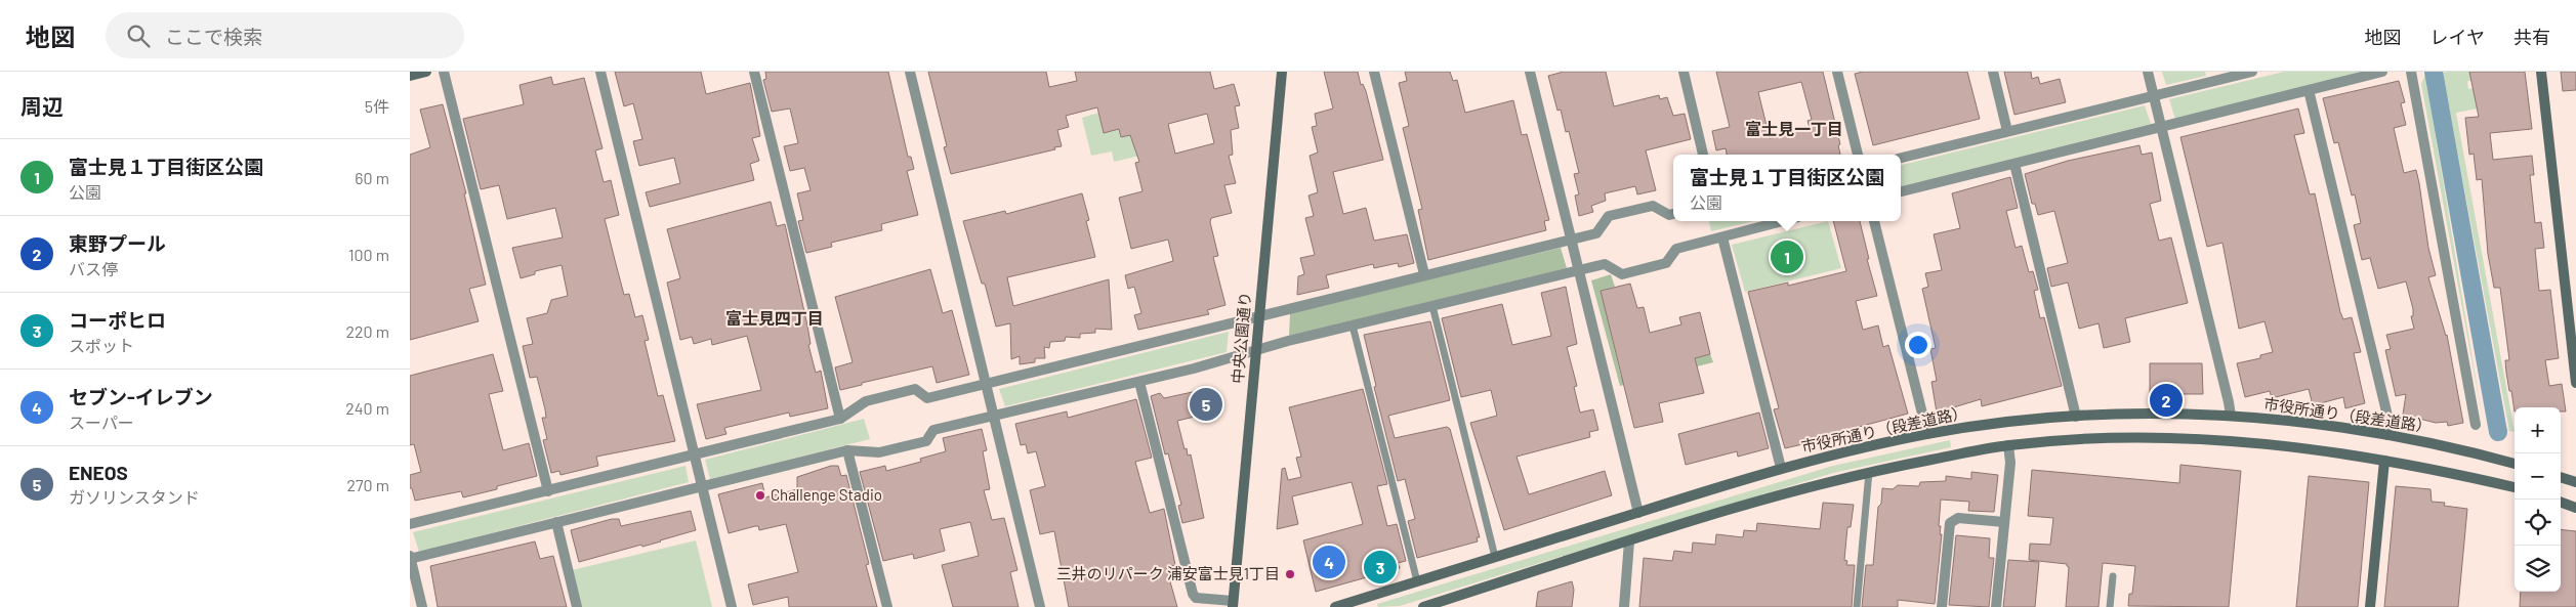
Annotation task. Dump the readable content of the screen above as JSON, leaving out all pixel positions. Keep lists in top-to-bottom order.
{
  "streets": {
    "street": ["中央公園通り", "市役所通り（段差道路）"]
  },
  "districts": ["富士見一丁目", "富士見四丁目"],
  "places": ["Challenge Stadio", "三井のリパーク 浦安富士見1丁目"],
  "page": {
    "header": "地図",
    "search": "ここで検索",
    "nav": ["地図", "レイヤ", "共有"],
    "heading": ["周辺", "5件"],
    "list": [
      {
        "mark": "1",
        "name": "富士見１丁目街区公園",
        "note": "公園",
        "value": "60 m"
      },
      {
        "mark": "2",
        "name": "東野プール",
        "note": "バス停",
        "value": "100 m"
      },
      {
        "mark": "3",
        "name": "コーポヒロ",
        "note": "スポット",
        "value": "220 m"
      },
      {
        "mark": "4",
        "name": "セブン-イレブン",
        "note": "スーパー",
        "value": "240 m"
      },
      {
        "mark": "5",
        "name": "ENEOS",
        "note": "ガソリンスタンド",
        "value": "270 m"
      }
    ],
    "popup": ["富士見１丁目街区公園", "公園"],
    "pins": [
      "1",
      "2",
      "5",
      "4",
      "3"
    ],
    "map_buttons": ["+", "−"]
  }
}
